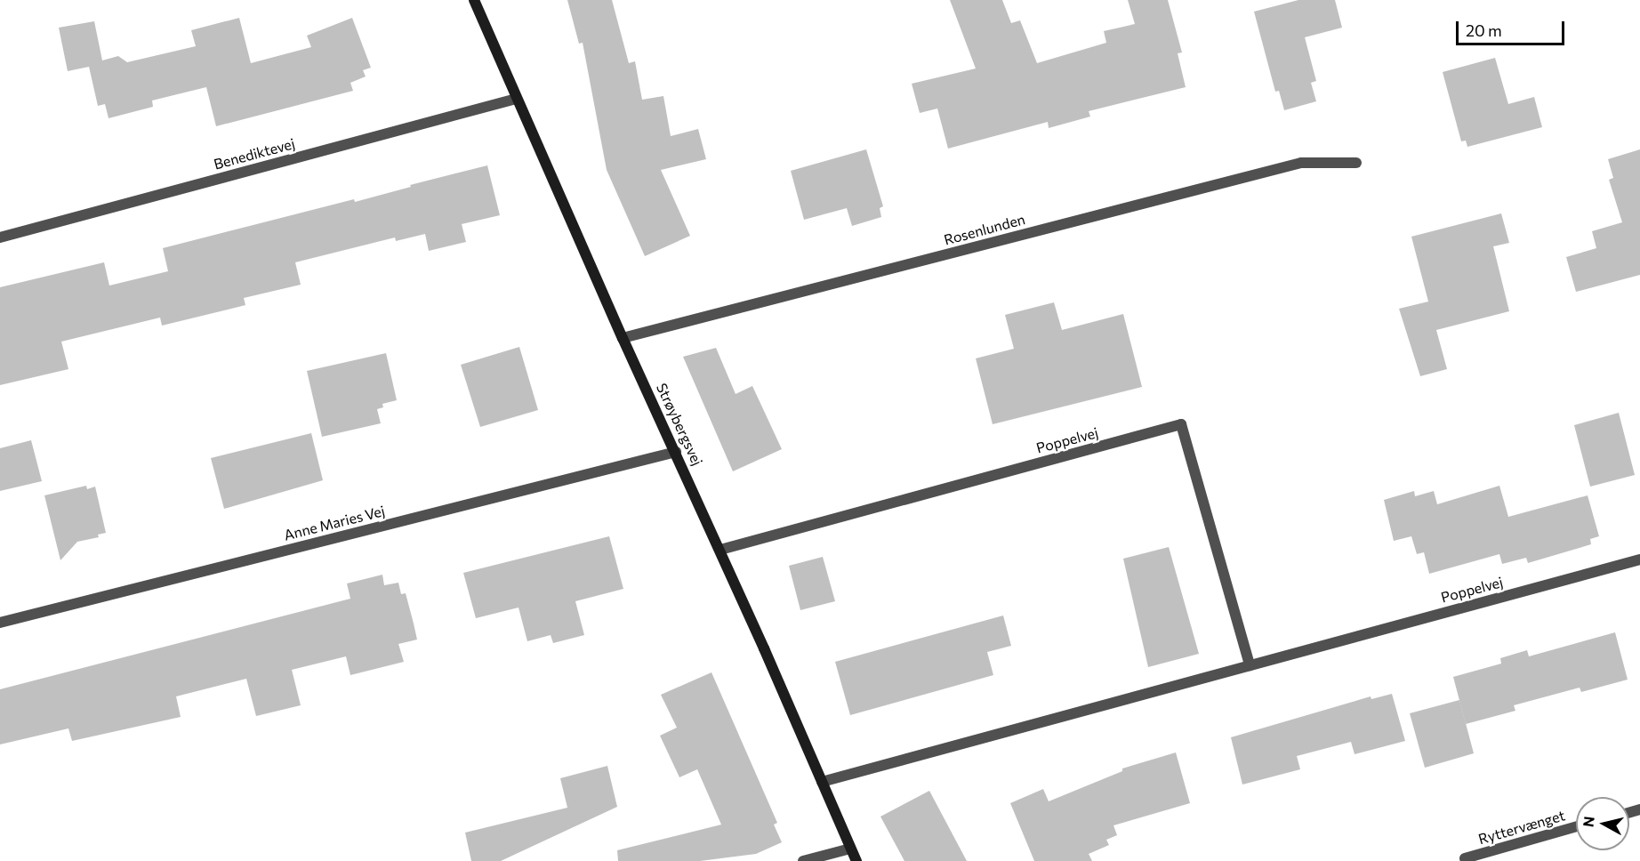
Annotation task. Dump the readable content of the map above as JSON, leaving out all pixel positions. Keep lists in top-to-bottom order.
{
  "streets": {
    "street": [
      "Benediktevej",
      "Rosenlunden",
      "Strøybergsvej",
      "Poppelvej",
      "Anne Maries Vej",
      "Ryttervænget"
    ]
  },
  "crossings": [
    ["Benediktevej", "Strøybergsvej"],
    ["Rosenlunden", "Strøybergsvej"],
    ["Strøybergsvej", "Poppelvej"],
    ["Strøybergsvej", "Anne Maries Vej"]
  ],
  "scale_bar": "20 m",
  "north": "left"
}
